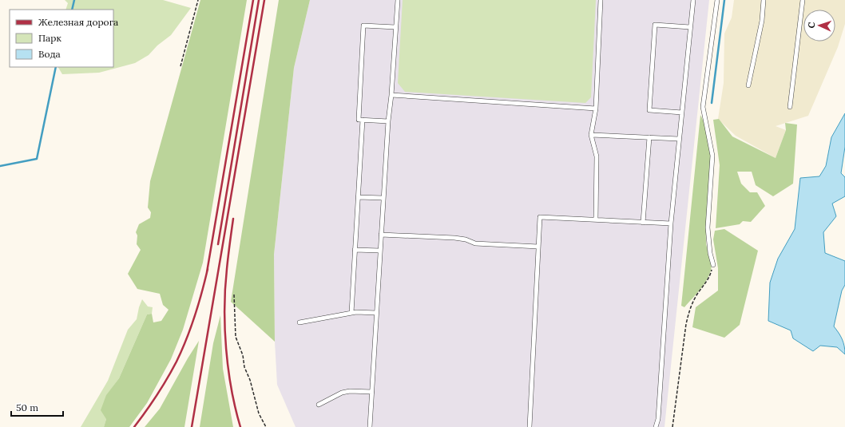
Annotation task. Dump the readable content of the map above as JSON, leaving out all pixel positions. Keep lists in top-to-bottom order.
{
  "legend": ["Железная дорога", "Парк", "Вода"],
  "scale_bar": "50 m",
  "north": "left"
}
